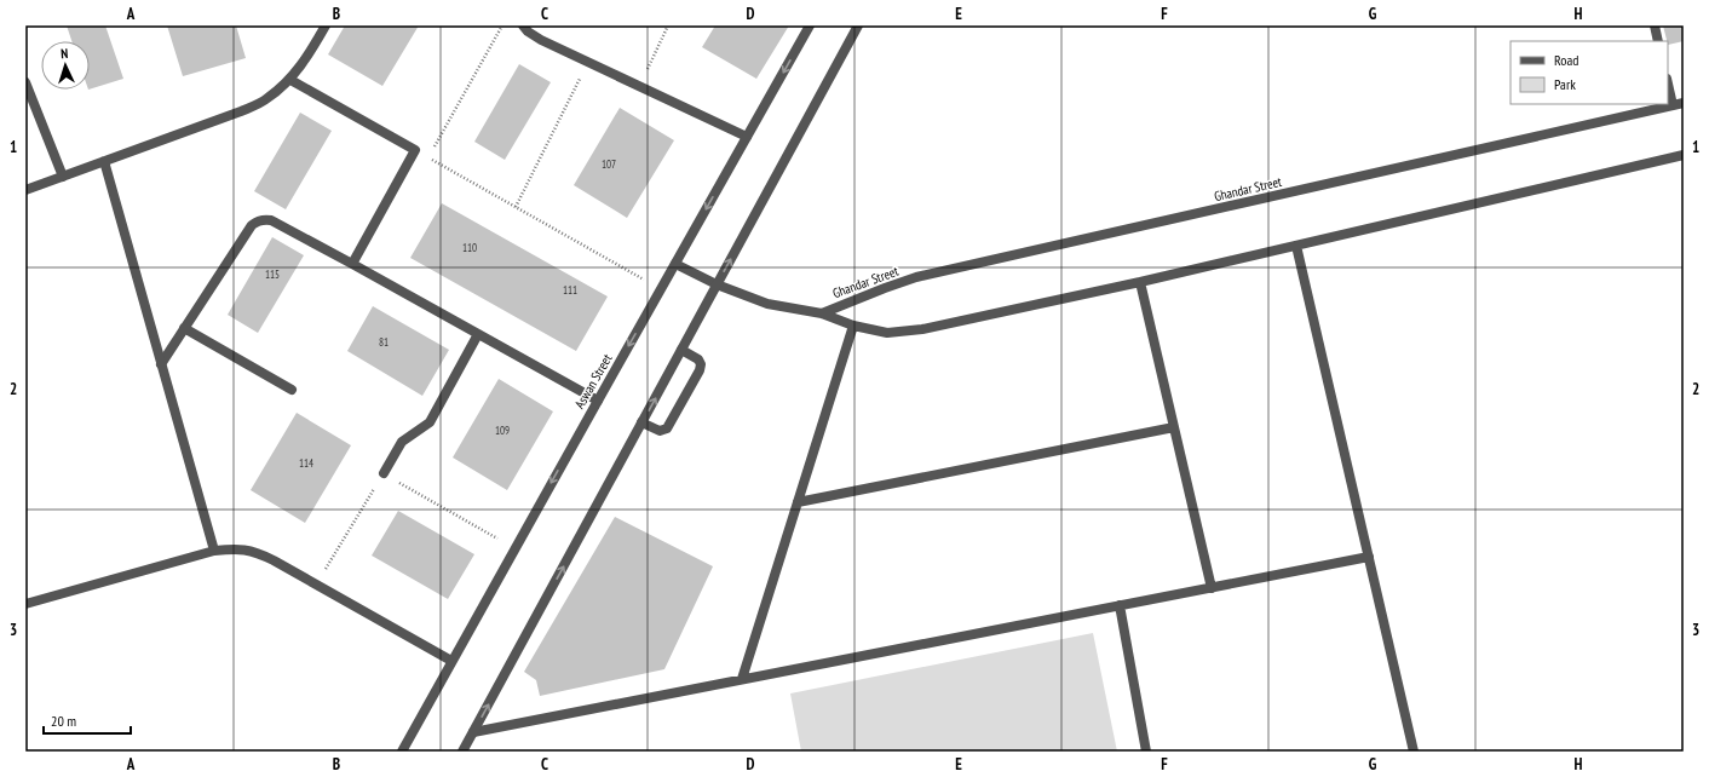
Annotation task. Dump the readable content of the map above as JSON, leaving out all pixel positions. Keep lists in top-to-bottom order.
{
  "streets": {
    "street": ["Ghandar Street", "Aswan Street"]
  },
  "crossings": [
    ["Ghandar Street", "Aswan Street"]
  ],
  "house_numbers": [
    "107",
    "110",
    "115",
    "111",
    "81",
    "109",
    "114"
  ],
  "legend": ["Road", "Park"],
  "scale_bar": "20 m",
  "north": "top",
  "grid": {
    "columns": [
      "A",
      "B",
      "C",
      "D",
      "E",
      "F",
      "G",
      "H"
    ],
    "rows": ["1", "2", "3"]
  }
}
